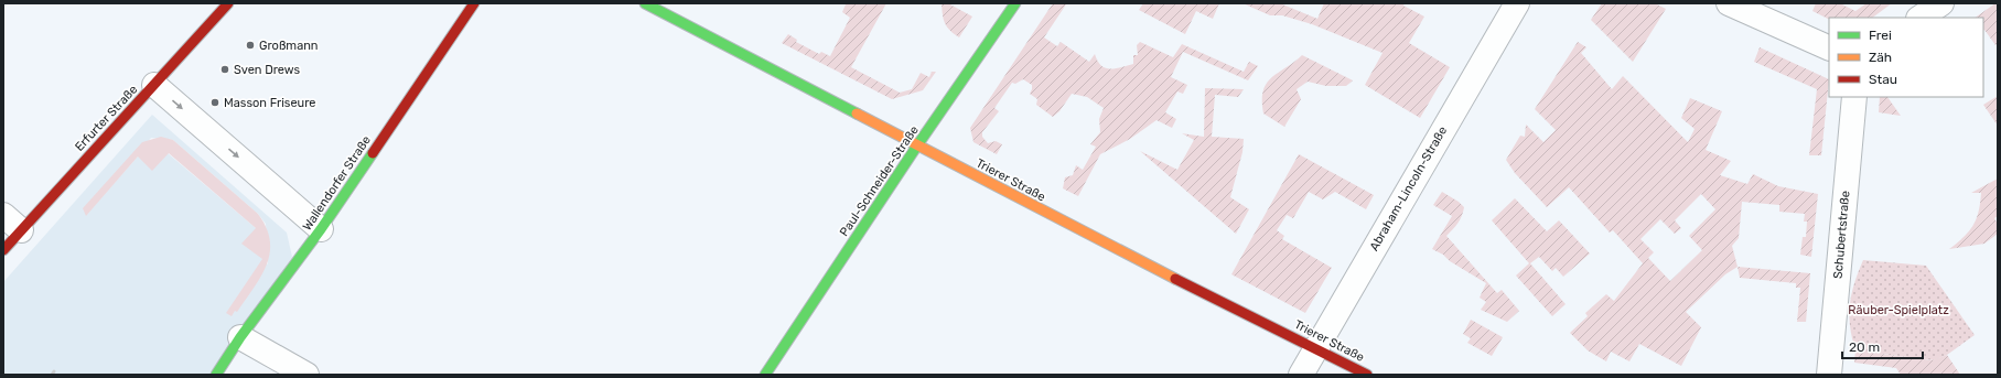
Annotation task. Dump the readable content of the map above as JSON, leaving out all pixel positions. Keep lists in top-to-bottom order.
{
  "streets": {
    "street": [
      "Erfurter Straße",
      "Trierer Straße",
      "Paul-Schneider-Straße",
      "Wallendorfer Straße",
      "Abraham-Lincoln-Straße",
      "Schubertstraße"
    ]
  },
  "crossings": [
    ["Trierer Straße", "Paul-Schneider-Straße"],
    ["Trierer Straße", "Abraham-Lincoln-Straße"]
  ],
  "parks": ["Räuber-Spielplatz"],
  "places": ["Großmann", "Sven Drews", "Masson Friseure"],
  "legend": ["Frei", "Zäh", "Stau"],
  "scale_bar": "20 m"
}
